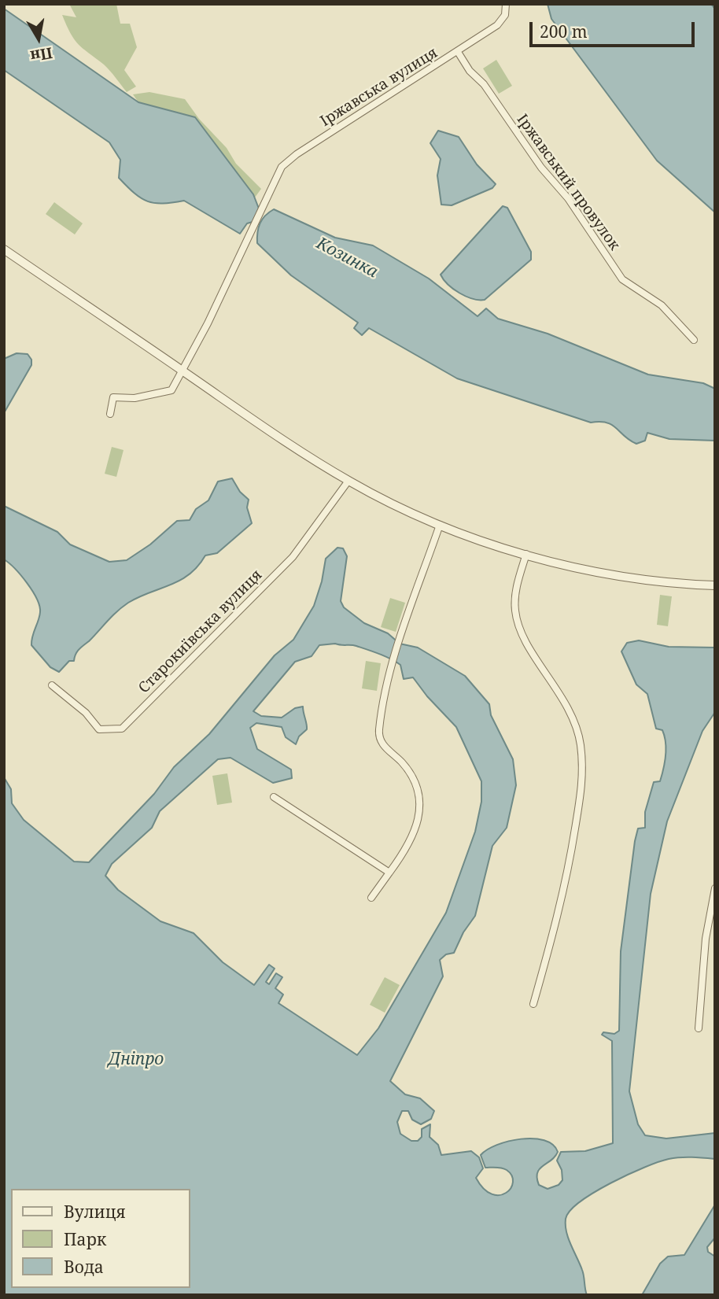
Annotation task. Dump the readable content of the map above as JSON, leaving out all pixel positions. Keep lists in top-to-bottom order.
{
  "streets": {
    "street": ["Іржавська вулиця", "Іржавський провулок", "Старокиївська вулиця"]
  },
  "crossings": [
    ["Іржавська вулиця", "Іржавський провулок"]
  ],
  "water": ["Козинка", "Дніпро"],
  "legend": ["Вулиця", "Парк", "Вода"],
  "scale_bar": "200 m",
  "north": "bottom"
}
